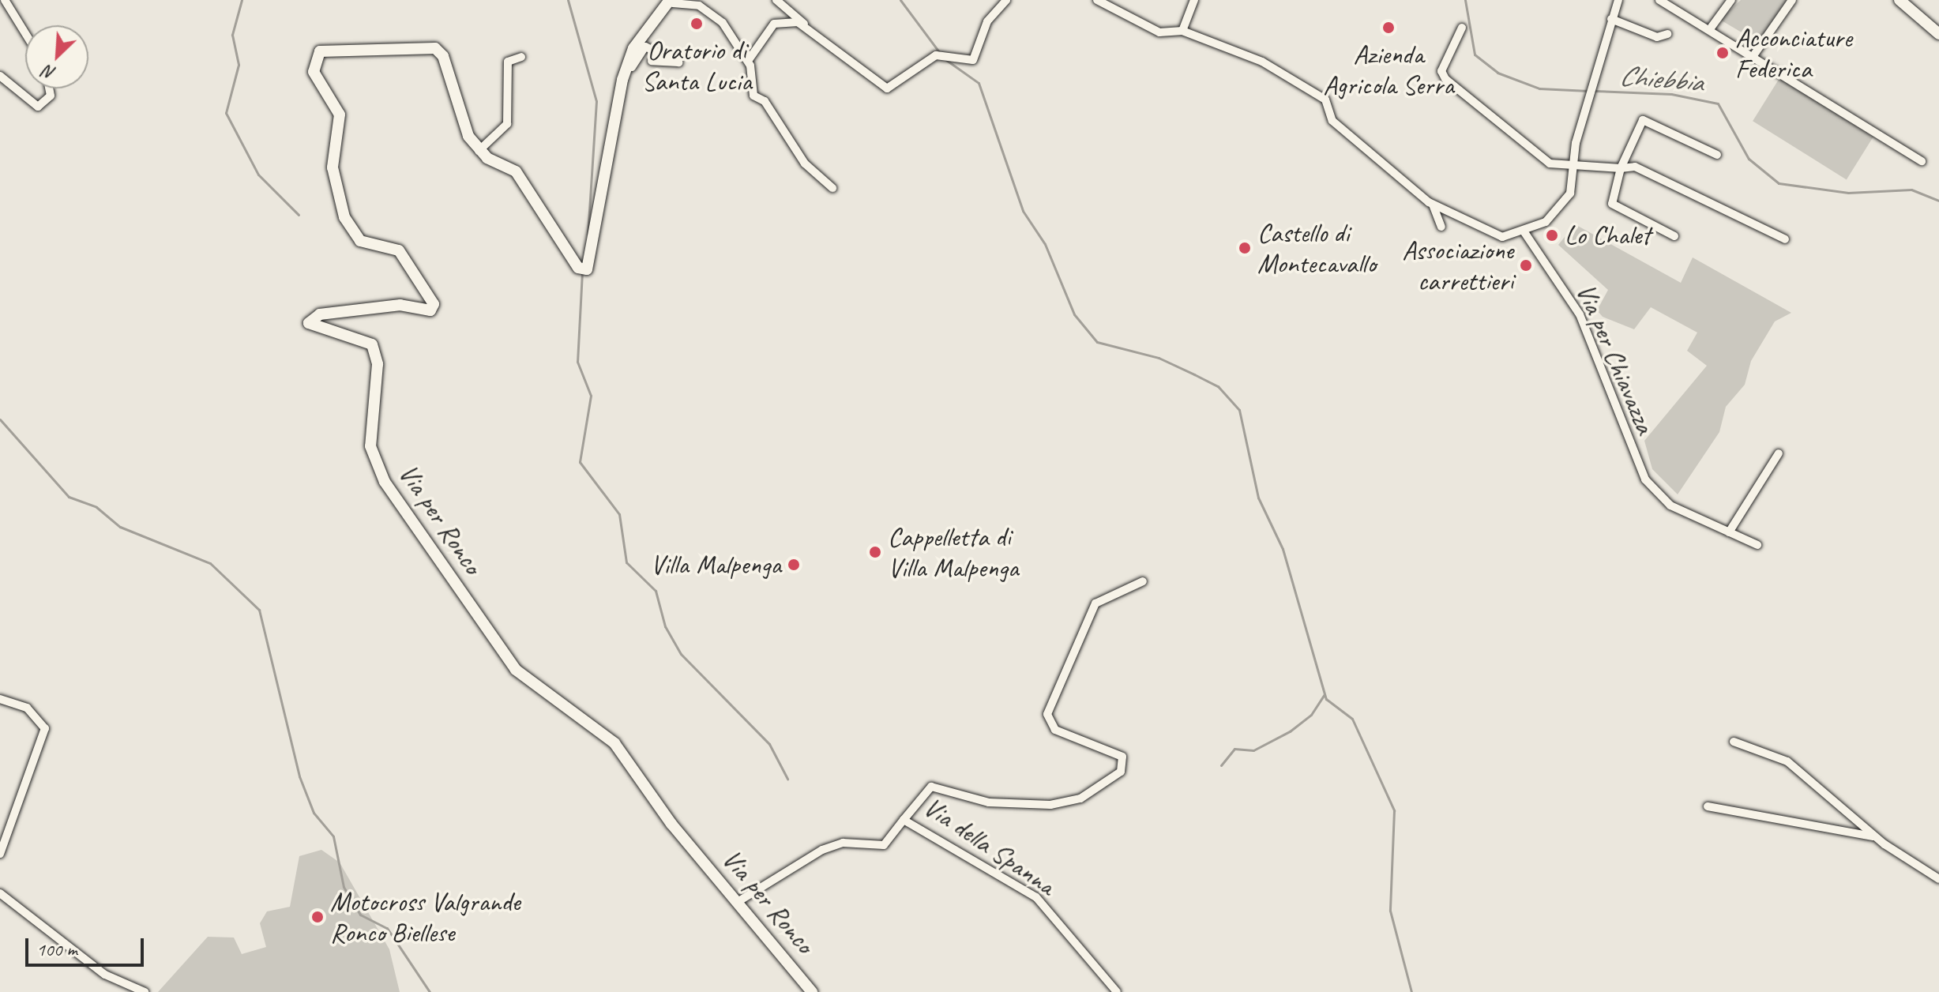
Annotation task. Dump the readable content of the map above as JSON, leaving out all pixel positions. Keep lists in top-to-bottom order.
{
  "streets": {
    "street": ["Via per Chiavazza", "Via per Ronco", "Via della Spanna"]
  },
  "water": ["Chiebbia"],
  "places": [
    "Oratorio di Santa Lucia",
    "Azienda Agricola Serra",
    "Acconciature Federica",
    "Lo Chalet",
    "Castello di Montecavallo",
    "Associazione carrettieri",
    "Cappelletta di Villa Malpenga",
    "Villa Malpenga",
    "Motocross Valgrande Ronco Biellese"
  ],
  "scale_bar": "100 m",
  "north": "bottom left"
}
